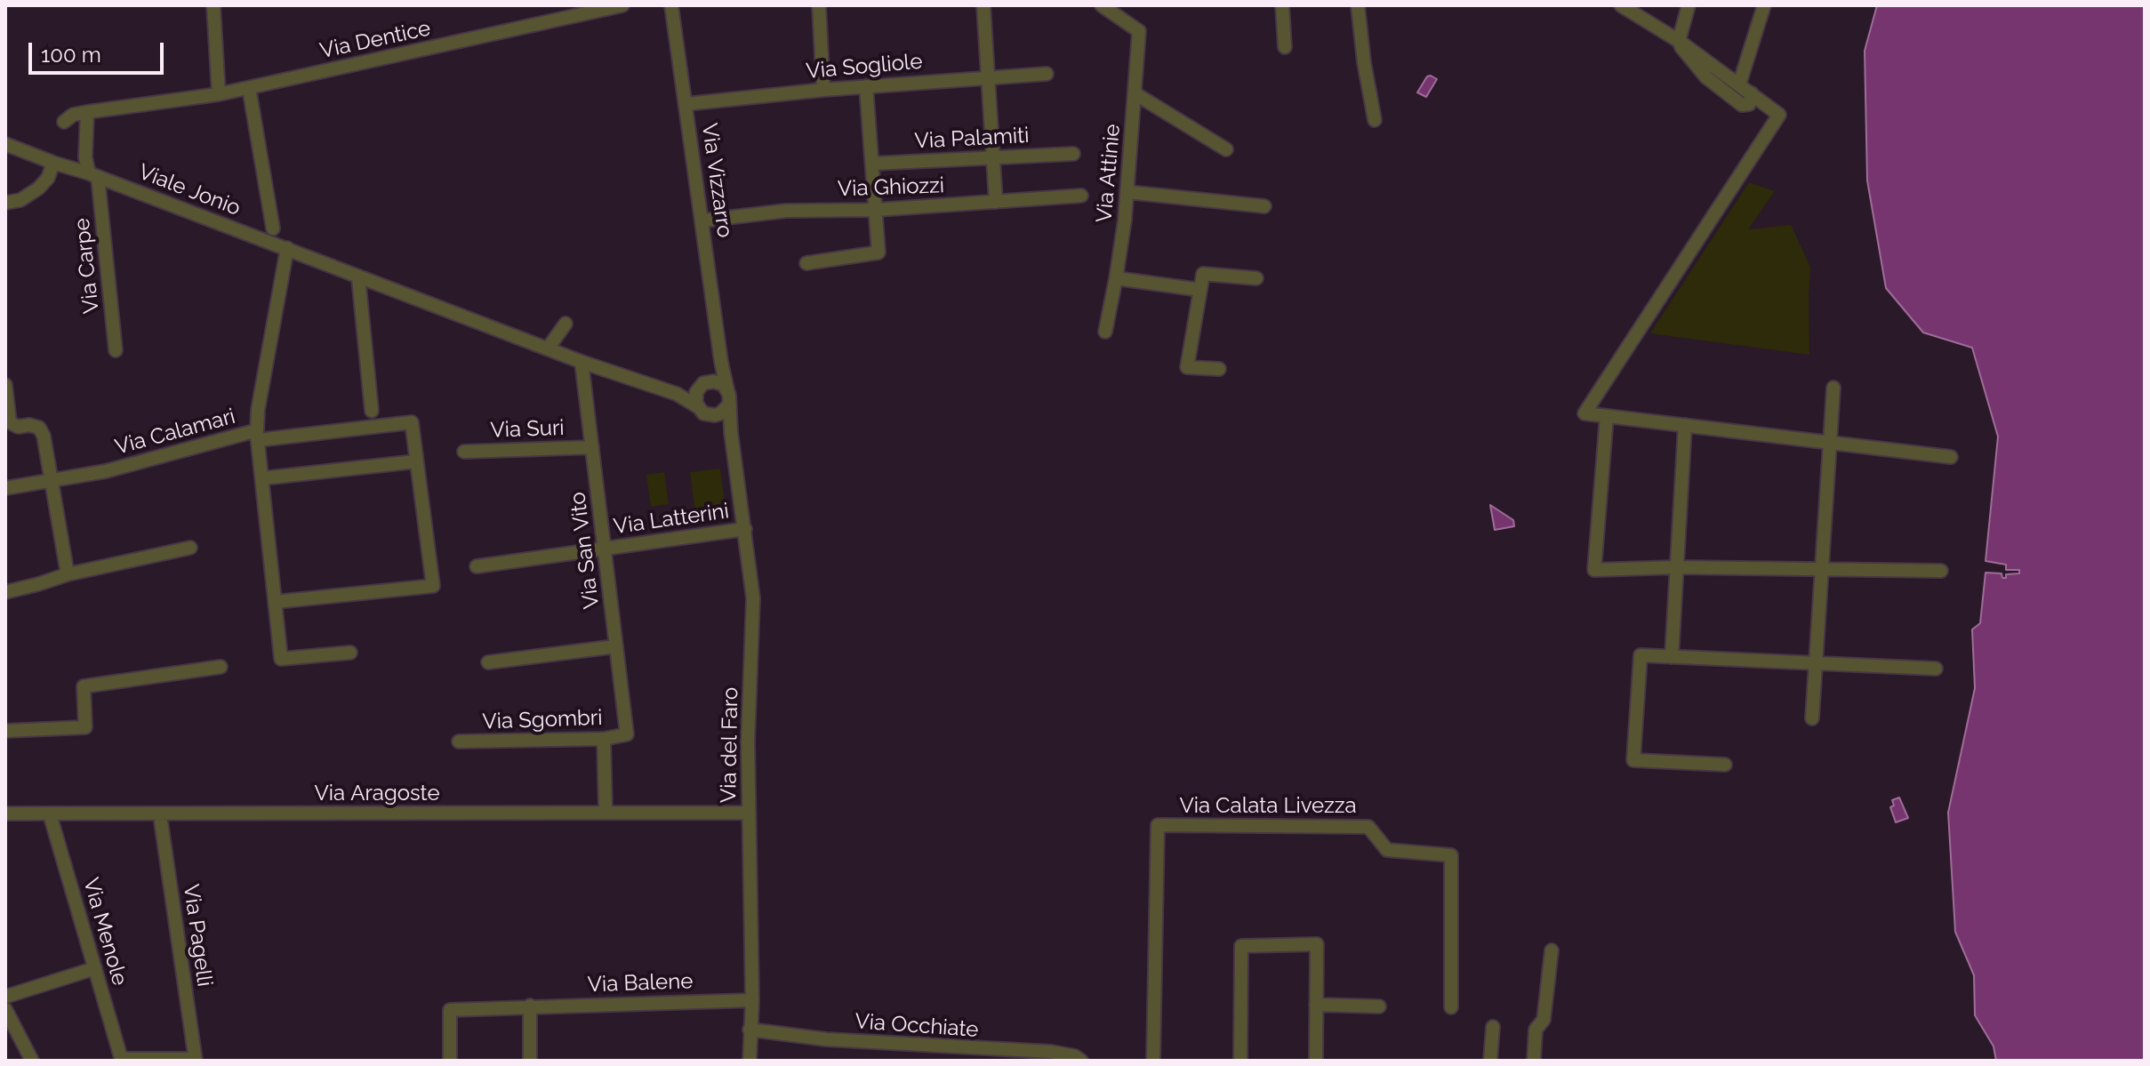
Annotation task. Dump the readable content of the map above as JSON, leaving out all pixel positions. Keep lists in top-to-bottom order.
{
  "streets": {
    "street": [
      "Via Dentice",
      "Via Sogliole",
      "Via Palamiti",
      "Via Attinie",
      "Via Vizzarro",
      "Via Ghiozzi",
      "Viale Jonio",
      "Via Carpe",
      "Via Suri",
      "Via Calamari",
      "Via Latterini",
      "Via San Vito",
      "Via Sgombri",
      "Via del Faro",
      "Via Aragoste",
      "Via Calata Livezza",
      "Via Menole",
      "Via Pagelli",
      "Via Balene",
      "Via Occhiate"
    ]
  },
  "crossings": [
    ["Via Sogliole", "Via Vizzarro"],
    ["Via Vizzarro", "Via Ghiozzi"],
    ["Via Vizzarro", "Viale Jonio"],
    ["Via Vizzarro", "Via del Faro"],
    ["Viale Jonio", "Via Carpe"],
    ["Viale Jonio", "Via Calamari"],
    ["Viale Jonio", "Via San Vito"],
    ["Viale Jonio", "Via del Faro"],
    ["Via Suri", "Via San Vito"],
    ["Via Latterini", "Via San Vito"],
    ["Via Latterini", "Via del Faro"],
    ["Via San Vito", "Via Sgombri"],
    ["Via del Faro", "Via Aragoste"],
    ["Via del Faro", "Via Balene"],
    ["Via del Faro", "Via Occhiate"],
    ["Via Aragoste", "Via Menole"],
    ["Via Aragoste", "Via Pagelli"]
  ],
  "scale_bar": "100 m"
}
